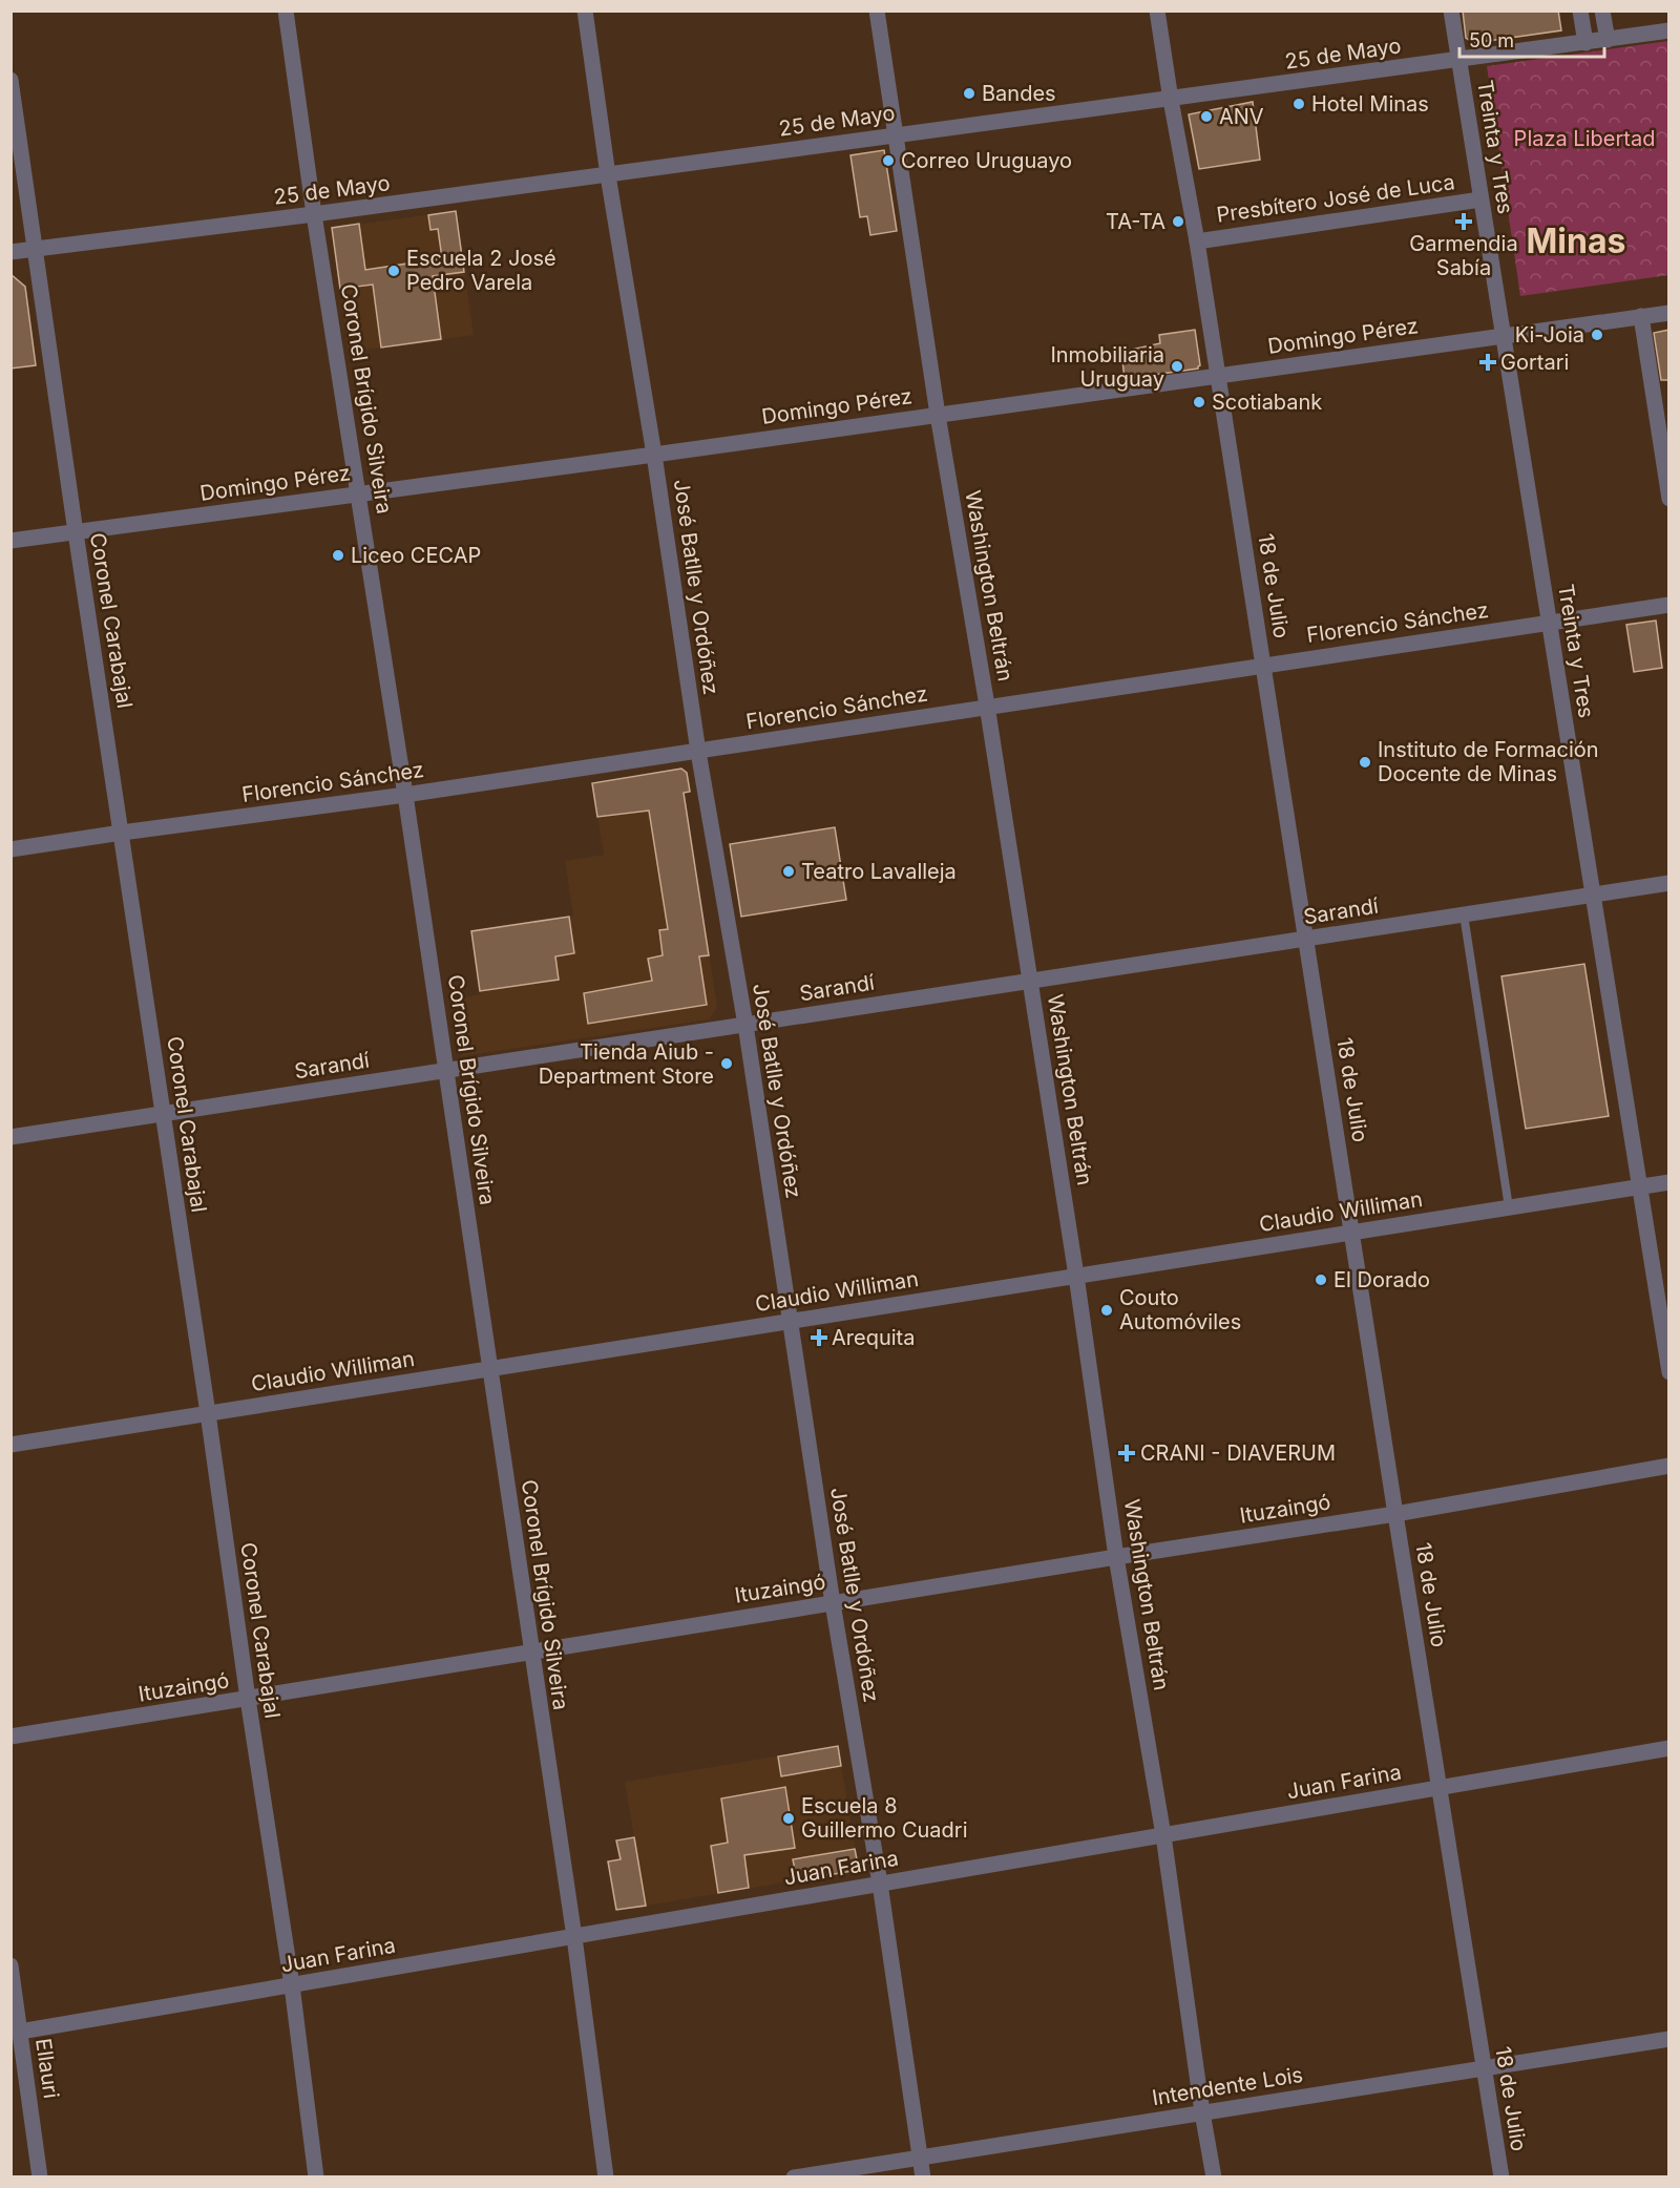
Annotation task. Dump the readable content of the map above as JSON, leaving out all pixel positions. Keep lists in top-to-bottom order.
{
  "streets": {
    "street": [
      "25 de Mayo",
      "Treinta y Tres",
      "Presbítero José de Luca",
      "Domingo Pérez",
      "Coronel Brígido Silveira",
      "Washington Beltrán",
      "18 de Julio",
      "José Batlle y Ordóñez",
      "Coronel Carabajal",
      "Florencio Sánchez",
      "Sarandí",
      "Claudio Williman",
      "Ituzaingó",
      "Juan Farina",
      "Ellauri",
      "Intendente Lois"
    ]
  },
  "crossings": [
    ["25 de Mayo", "Treinta y Tres"],
    ["25 de Mayo", "Coronel Brígido Silveira"],
    ["25 de Mayo", "Washington Beltrán"],
    ["25 de Mayo", "18 de Julio"],
    ["25 de Mayo", "José Batlle y Ordóñez"],
    ["25 de Mayo", "Coronel Carabajal"],
    ["Treinta y Tres", "Presbítero José de Luca"],
    ["Treinta y Tres", "Domingo Pérez"],
    ["Treinta y Tres", "Florencio Sánchez"],
    ["Treinta y Tres", "Sarandí"],
    ["Treinta y Tres", "Claudio Williman"],
    ["Presbítero José de Luca", "18 de Julio"],
    ["Domingo Pérez", "Coronel Brígido Silveira"],
    ["Domingo Pérez", "Washington Beltrán"],
    ["Domingo Pérez", "18 de Julio"],
    ["Domingo Pérez", "José Batlle y Ordóñez"],
    ["Domingo Pérez", "Coronel Carabajal"],
    ["Coronel Brígido Silveira", "Florencio Sánchez"],
    ["Coronel Brígido Silveira", "Sarandí"],
    ["Coronel Brígido Silveira", "Claudio Williman"],
    ["Coronel Brígido Silveira", "Ituzaingó"],
    ["Coronel Brígido Silveira", "Juan Farina"],
    ["Washington Beltrán", "Florencio Sánchez"],
    ["Washington Beltrán", "Sarandí"],
    ["Washington Beltrán", "Claudio Williman"],
    ["Washington Beltrán", "Ituzaingó"],
    ["Washington Beltrán", "Juan Farina"],
    ["Washington Beltrán", "Intendente Lois"],
    ["18 de Julio", "Florencio Sánchez"],
    ["18 de Julio", "Sarandí"],
    ["18 de Julio", "Claudio Williman"],
    ["18 de Julio", "Ituzaingó"],
    ["18 de Julio", "Juan Farina"],
    ["18 de Julio", "Intendente Lois"],
    ["José Batlle y Ordóñez", "Florencio Sánchez"],
    ["José Batlle y Ordóñez", "Sarandí"],
    ["José Batlle y Ordóñez", "Claudio Williman"],
    ["José Batlle y Ordóñez", "Ituzaingó"],
    ["José Batlle y Ordóñez", "Juan Farina"],
    ["José Batlle y Ordóñez", "Intendente Lois"],
    ["Coronel Carabajal", "Florencio Sánchez"],
    ["Coronel Carabajal", "Sarandí"],
    ["Coronel Carabajal", "Claudio Williman"],
    ["Coronel Carabajal", "Ituzaingó"],
    ["Coronel Carabajal", "Juan Farina"],
    ["Juan Farina", "Ellauri"]
  ],
  "districts": ["Minas"],
  "parks": ["Plaza Libertad"],
  "places": {
    "other": [
      "Bandes",
      "Hotel Minas",
      "ANV",
      "Correo Uruguayo",
      "TA-TA",
      "Escuela 2 José Pedro Varela",
      "Ki-Joia",
      "Inmobiliaria Uruguay",
      "Scotiabank",
      "Liceo CECAP",
      "Instituto de Formación Docente de Minas",
      "Teatro Lavalleja",
      "Tienda Aiub - Department Store",
      "El Dorado",
      "Couto Automóviles",
      "Escuela 8 Guillermo Cuadri"
    ],
    "health": [
      "Garmendia Sabía",
      "Gortari",
      "Arequita",
      "CRANI - DIAVERUM"
    ]
  },
  "scale_bar": "50 m"
}
